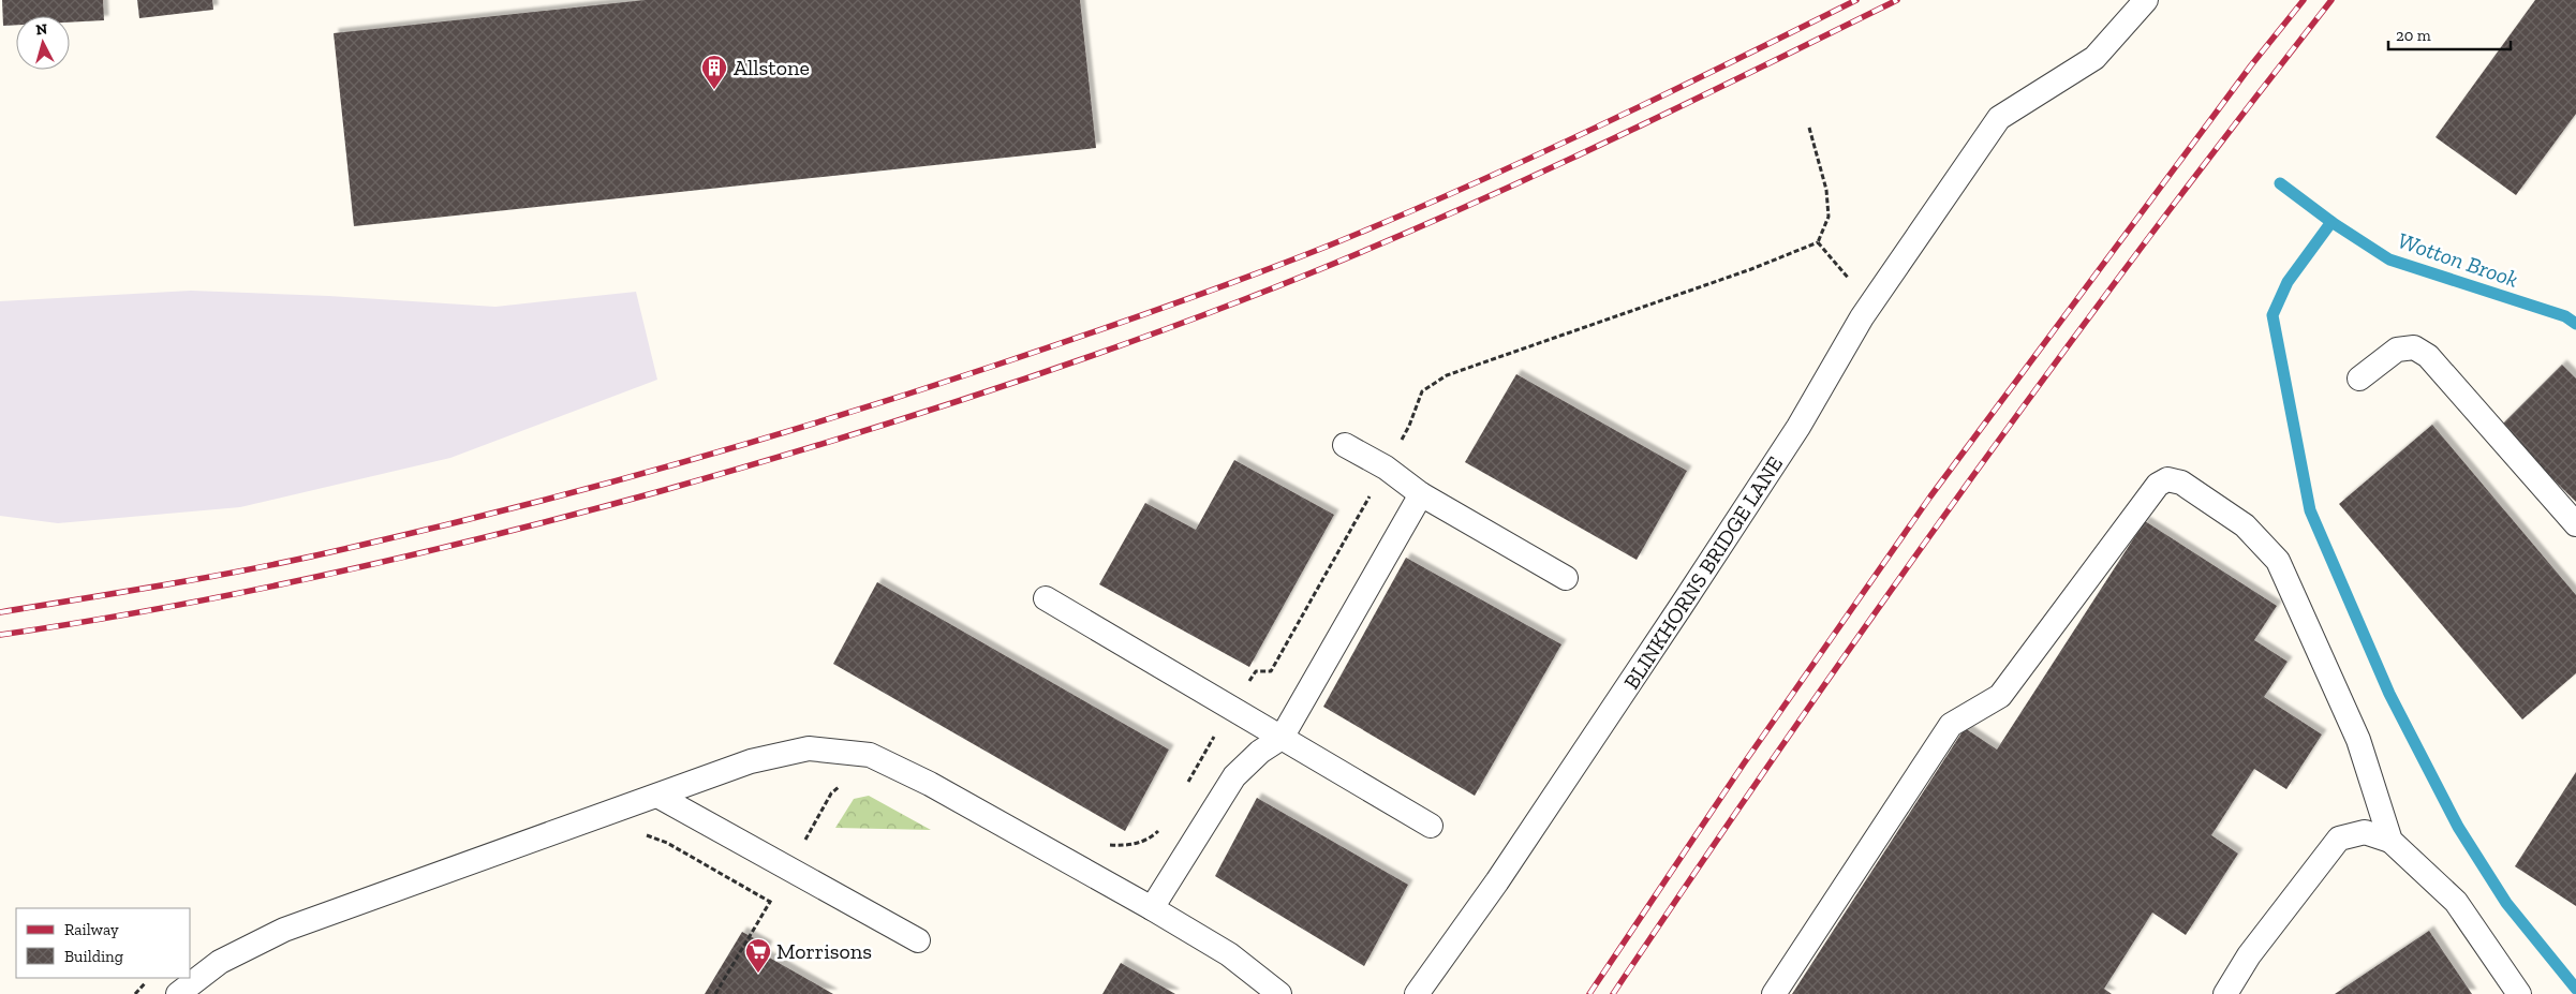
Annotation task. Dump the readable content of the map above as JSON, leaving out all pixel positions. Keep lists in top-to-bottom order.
{
  "streets": {
    "lane": ["BLINKHORNS BRIDGE LANE"]
  },
  "water": ["Wotton Brook"],
  "places": {
    "building": ["Allstone"],
    "supermarket": ["Morrisons"]
  },
  "legend": ["Railway", "Building"],
  "scale_bar": "20 m",
  "north": "top"
}
